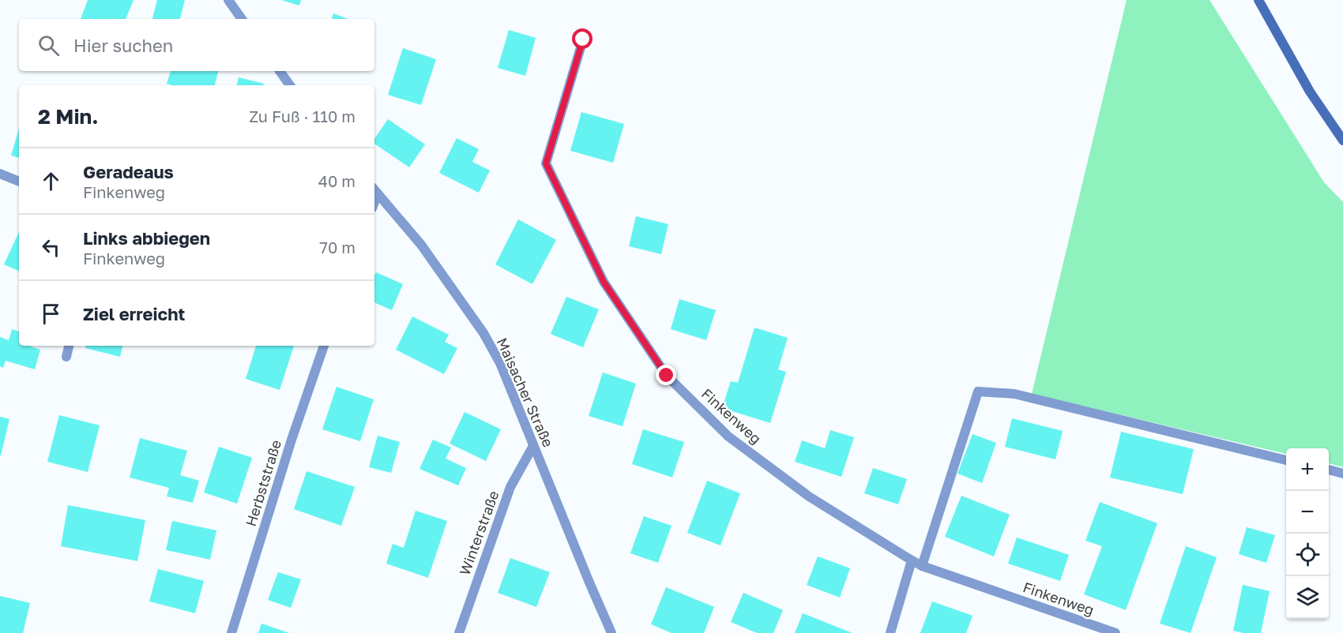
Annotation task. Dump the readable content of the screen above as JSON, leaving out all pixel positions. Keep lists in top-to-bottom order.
{
  "streets": {
    "street": [
      "Maisacher Straße",
      "Finkenweg",
      "Herbststraße",
      "Winterstraße"
    ]
  },
  "crossings": [
    ["Maisacher Straße", "Winterstraße"]
  ],
  "page": {
    "search": "Hier suchen",
    "heading": ["2 Min.", "Zu Fuß · 110 m"],
    "list": [
      ["Geradeaus", "Finkenweg", "40 m"],
      ["Links abbiegen", "Finkenweg", "70 m"],
      "Ziel erreicht"
    ],
    "map_buttons": ["+", "−"]
  }
}
